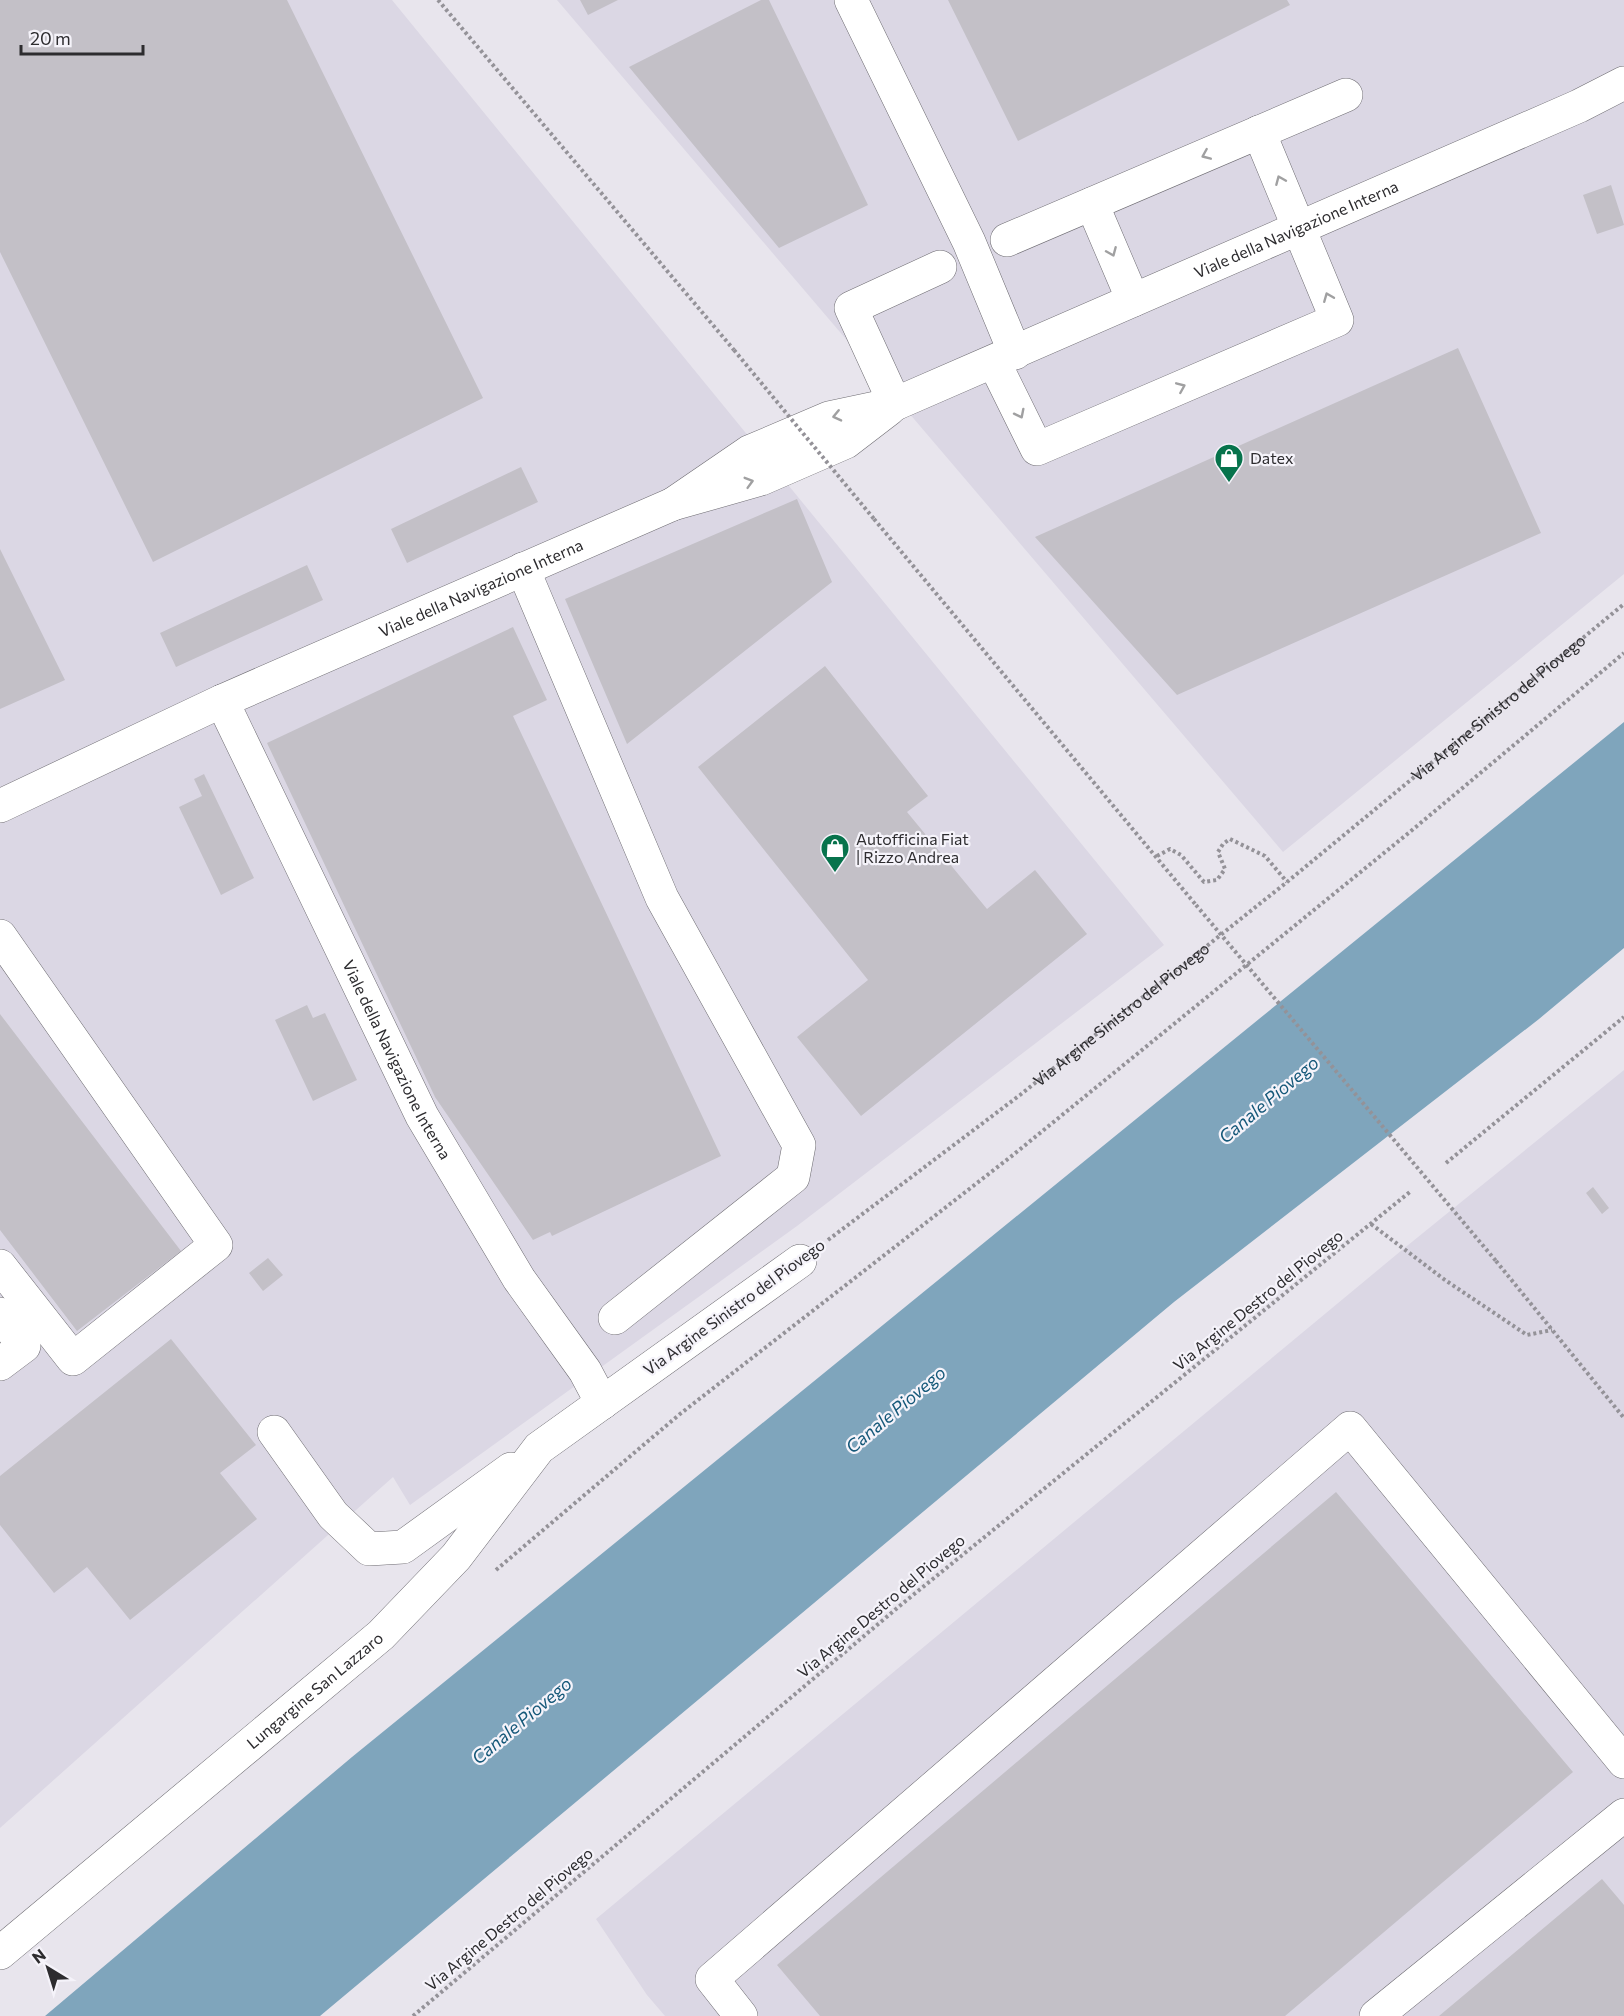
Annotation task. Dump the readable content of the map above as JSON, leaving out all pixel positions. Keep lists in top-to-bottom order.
{
  "streets": {
    "street": ["Viale della Navigazione Interna", "Via Argine Sinistro del Piovego", "Lungargine San Lazzaro"],
    "path": ["Via Argine Destro del Piovego"]
  },
  "crossings": [
    ["Viale della Navigazione Interna", "Via Argine Sinistro del Piovego"],
    ["Viale della Navigazione Interna", "Lungargine San Lazzaro"],
    ["Via Argine Sinistro del Piovego", "Lungargine San Lazzaro"]
  ],
  "water": ["Canale Piovego"],
  "places": {
    "shop": ["Datex", "Autofficina Fiat | Rizzo Andrea"]
  },
  "scale_bar": "20 m",
  "north": "top left"
}
